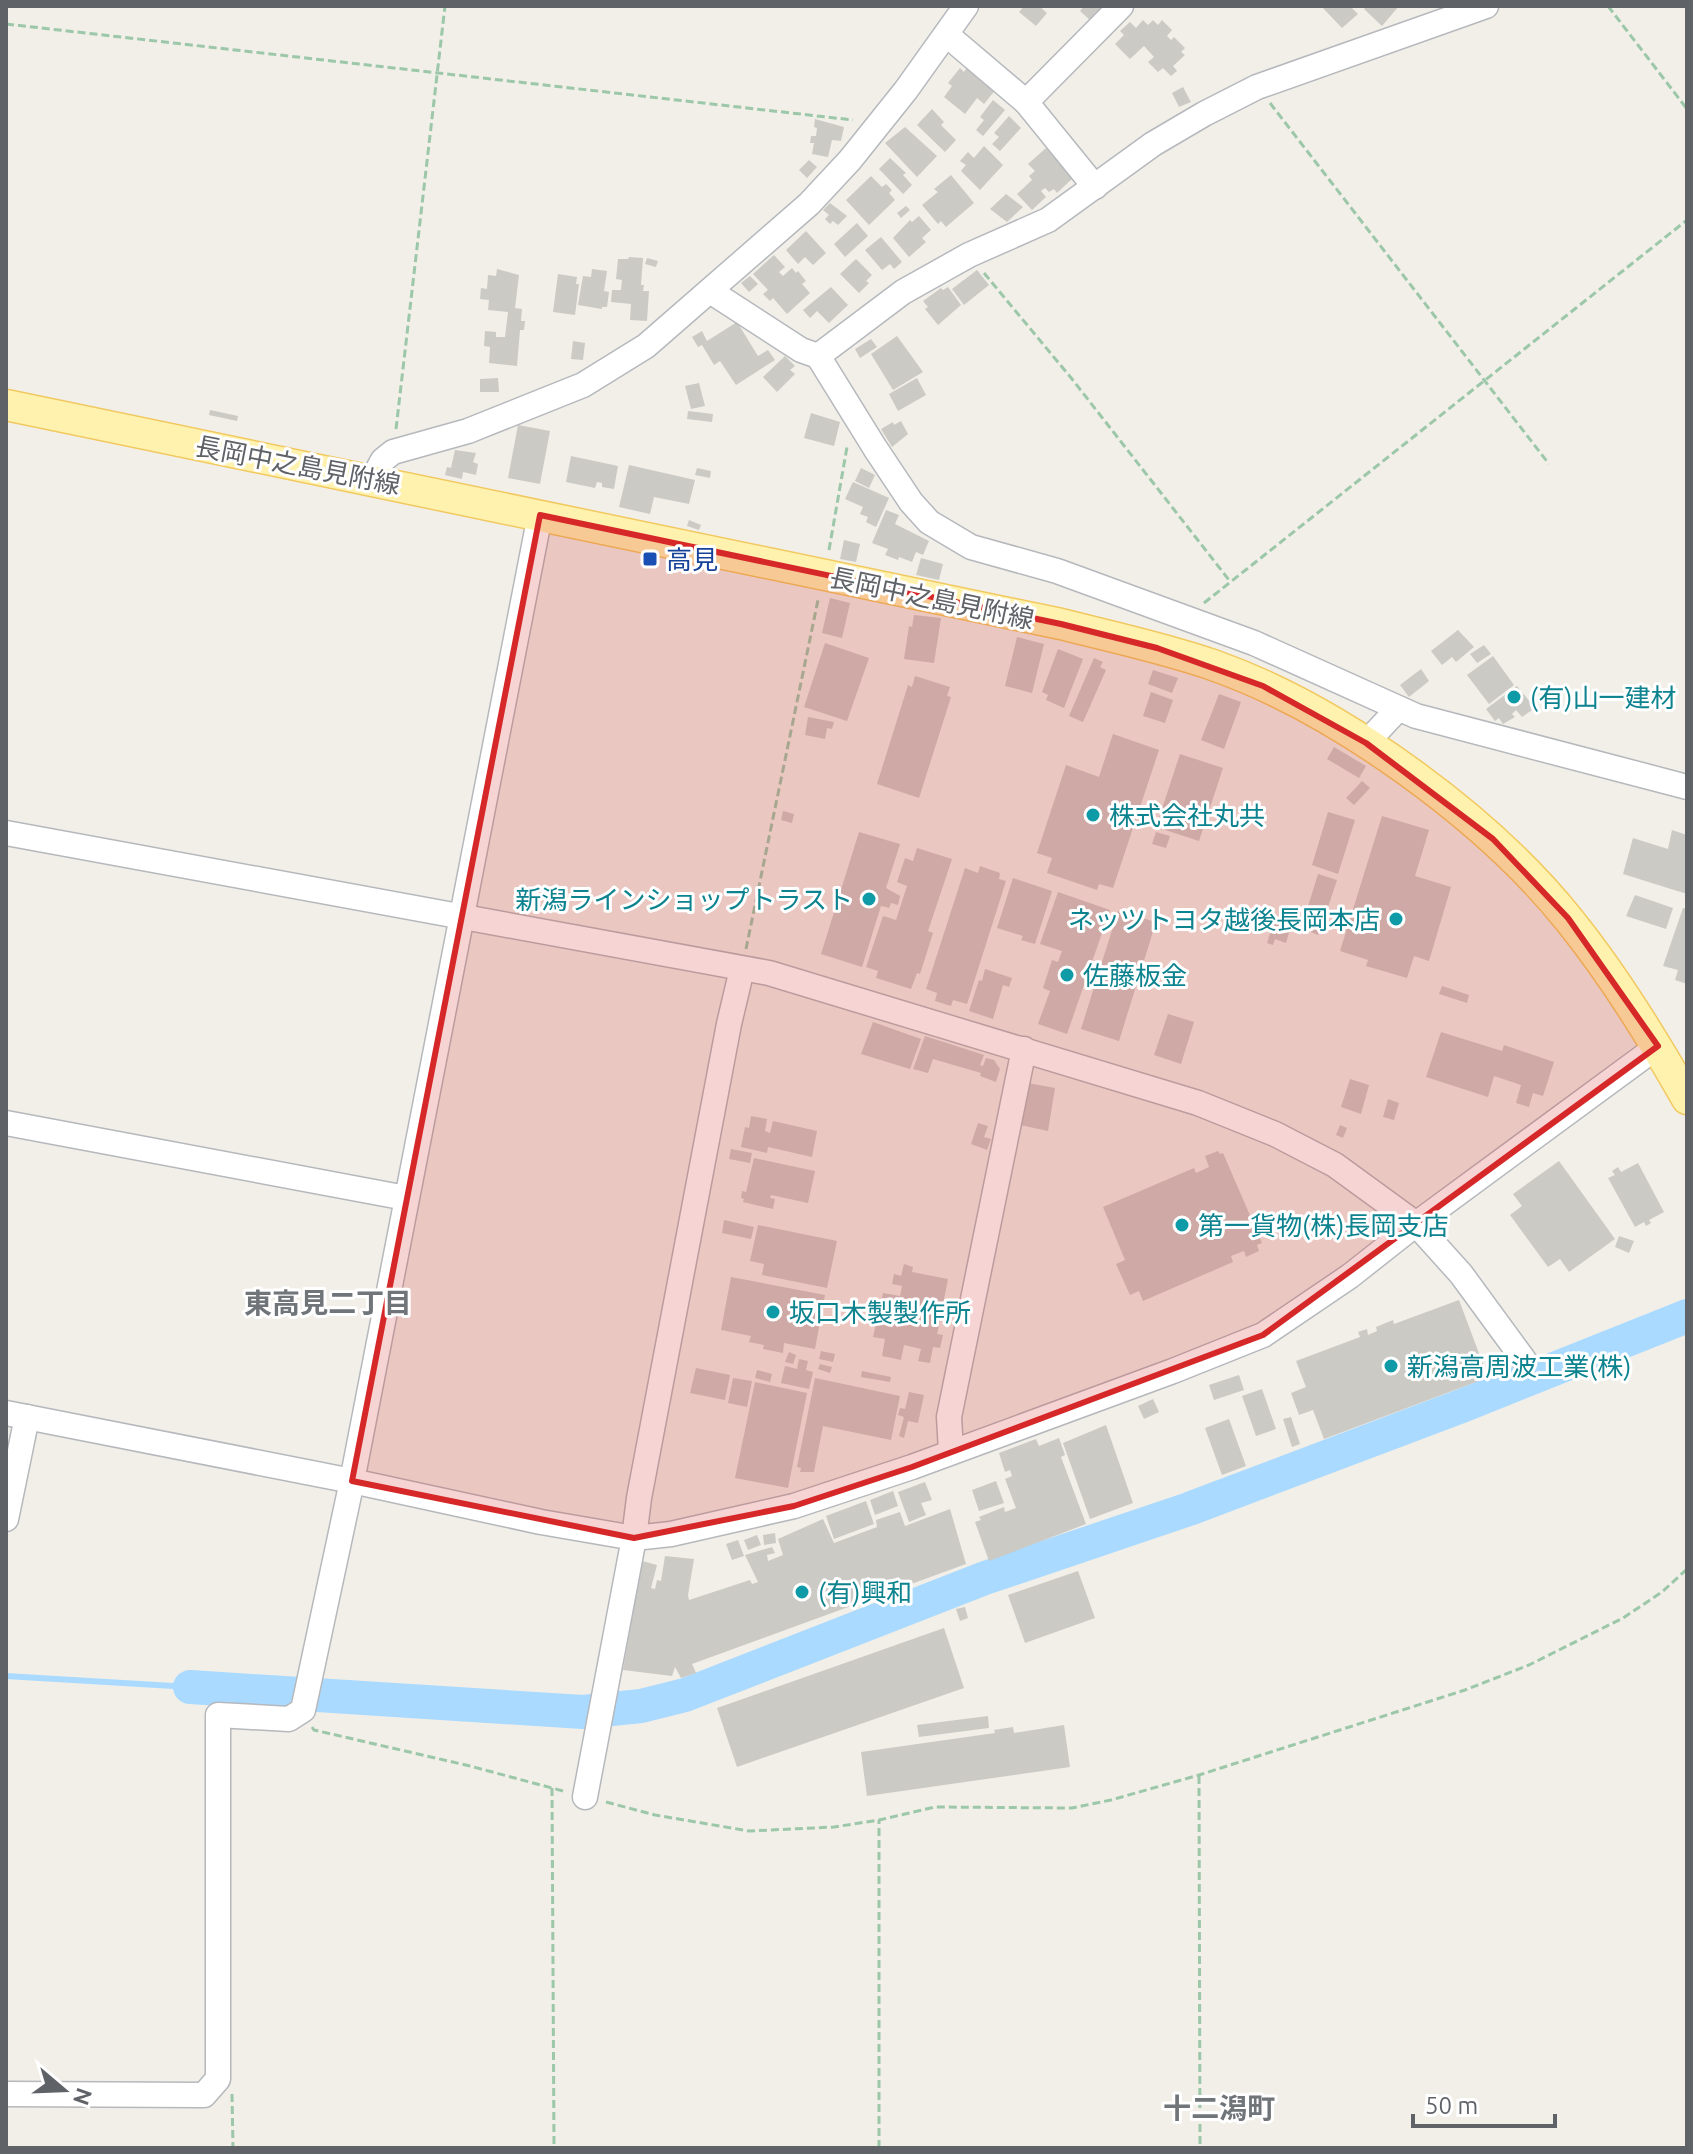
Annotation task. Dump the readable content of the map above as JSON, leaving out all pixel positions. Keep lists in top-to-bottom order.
{
  "streets": {
    "main road": ["長岡中之島見附線"]
  },
  "districts": ["東高見二丁目", "十二潟町"],
  "places": {
    "transit": ["高見"],
    "other": [
      "(有)山一建材",
      "株式会社丸共",
      "新潟ラインショップトラスト",
      "ネッツトヨタ越後長岡本店",
      "佐藤板金",
      "第一貨物(株)長岡支店",
      "坂口木製製作所",
      "新潟高周波工業(株)",
      "(有)興和"
    ]
  },
  "scale_bar": "50 m",
  "north": "right"
}
